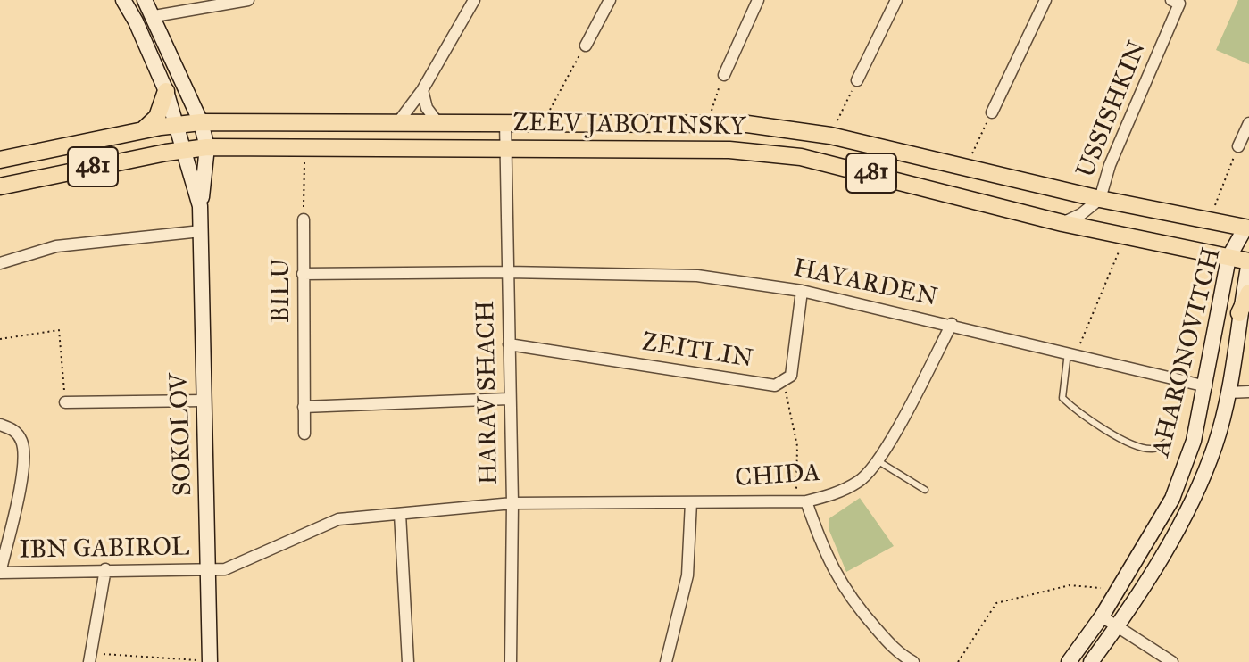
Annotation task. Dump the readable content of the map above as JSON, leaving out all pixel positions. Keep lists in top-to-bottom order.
{
  "streets": {
    "main road": ["ZEEV JABOTINSKY", "481"],
    "street": [
      "USSISHKIN",
      "HAYARDEN",
      "BILU",
      "ZEITLIN",
      "AHARONOVITCH",
      "HARAV SHACH",
      "SOKOLOV",
      "CHIDA",
      "IBN GABIROL"
    ]
  },
  "crossings": [
    ["USSISHKIN", "ZEEV JABOTINSKY"],
    ["ZEEV JABOTINSKY", "AHARONOVITCH"],
    ["ZEEV JABOTINSKY", "HARAV SHACH"],
    ["ZEEV JABOTINSKY", "SOKOLOV"],
    ["HAYARDEN", "BILU"],
    ["HAYARDEN", "ZEITLIN"],
    ["HAYARDEN", "AHARONOVITCH"],
    ["HAYARDEN", "HARAV SHACH"],
    ["HAYARDEN", "CHIDA"],
    ["ZEITLIN", "HARAV SHACH"],
    ["HARAV SHACH", "CHIDA"],
    ["SOKOLOV", "IBN GABIROL"],
    ["CHIDA", "IBN GABIROL"]
  ]
}
